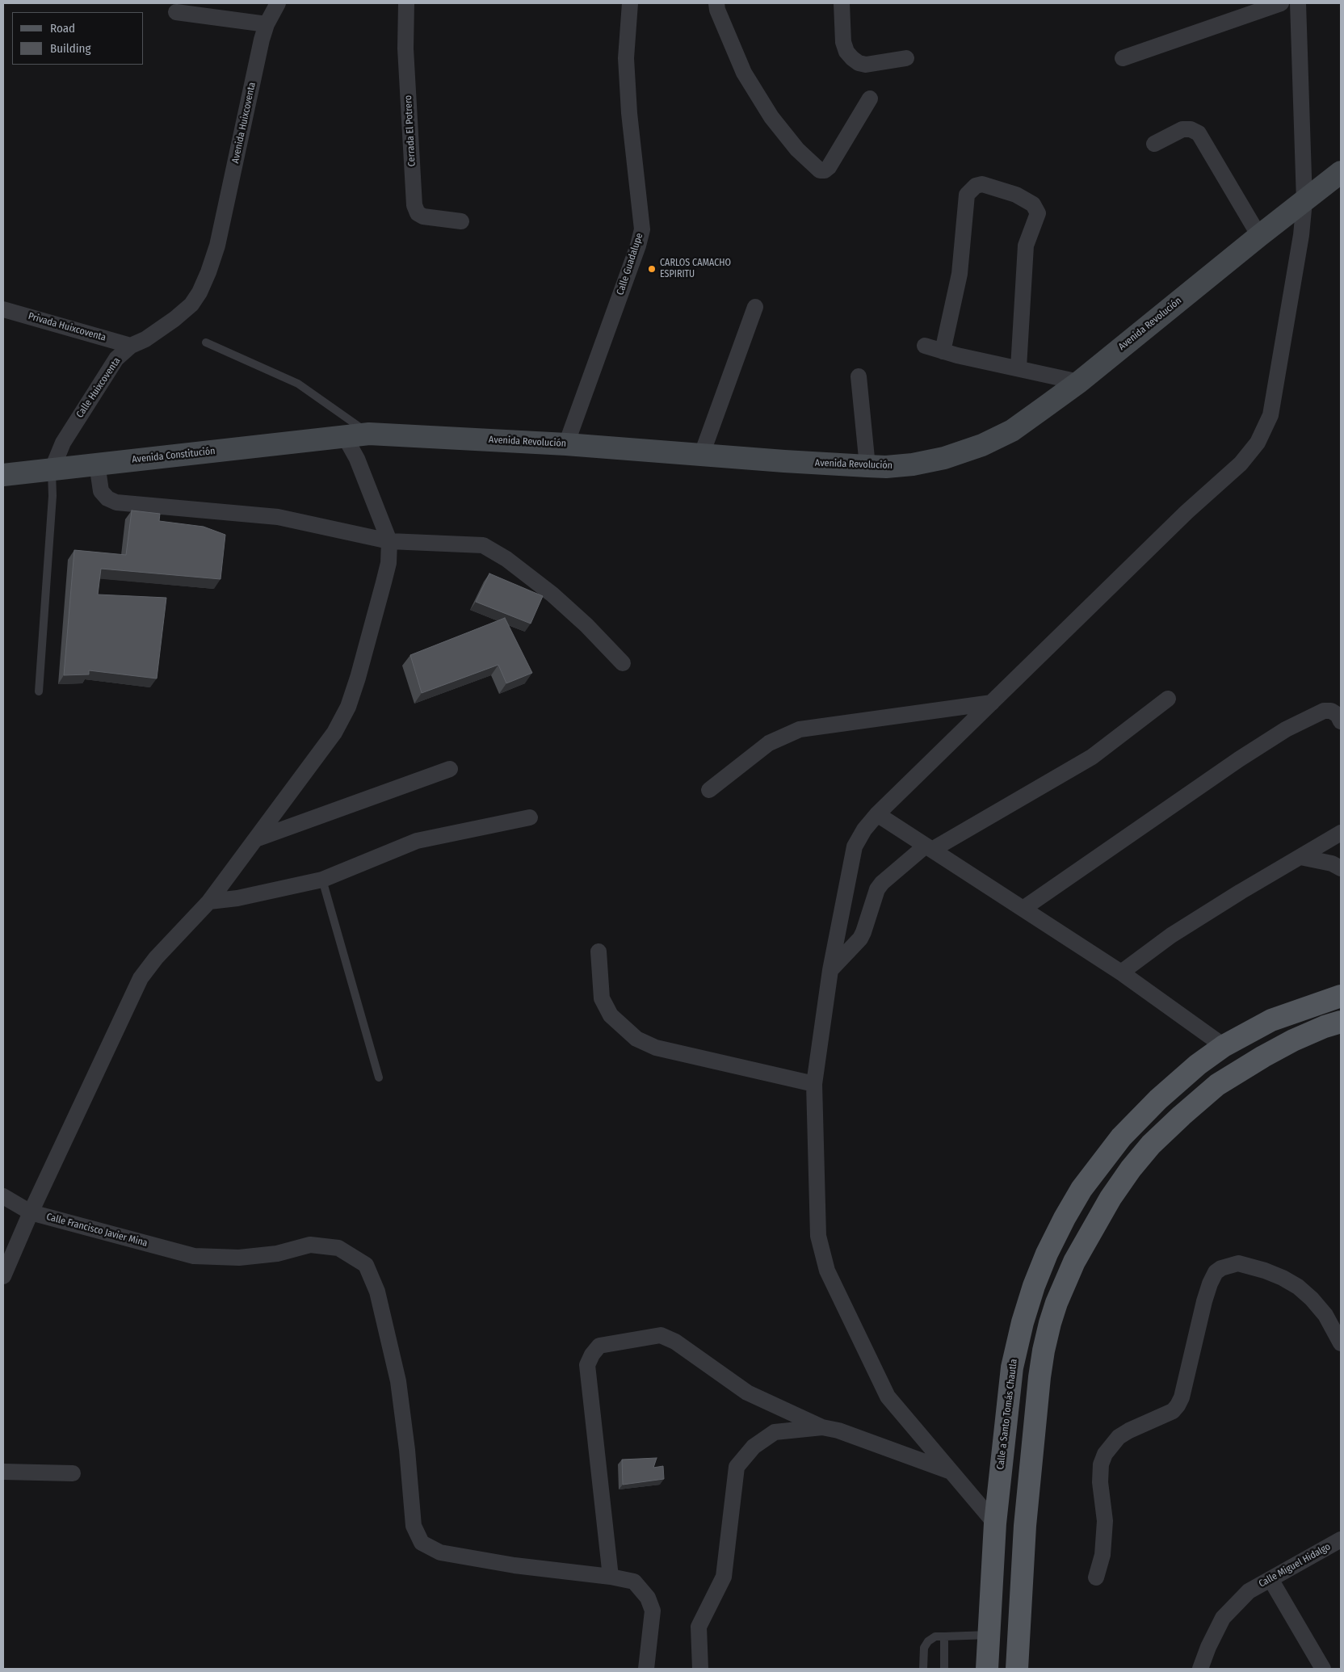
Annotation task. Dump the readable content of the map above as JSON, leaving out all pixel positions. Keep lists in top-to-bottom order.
{
  "streets": {
    "main road": ["Calle a Santo Tomás Chautla"],
    "street": [
      "Avenida Huixcoventa",
      "Cerrada El Potrero",
      "Calle Guadalupe",
      "Avenida Revolución",
      "Privada Huixcoventa",
      "Calle Huixcoventa",
      "Avenida Constitución",
      "Calle Francisco Javier Mina",
      "Calle Miguel Hidalgo"
    ]
  },
  "crossings": [
    ["Avenida Huixcoventa", "Calle Huixcoventa"],
    ["Calle Guadalupe", "Avenida Revolución"],
    ["Avenida Revolución", "Avenida Constitución"],
    ["Privada Huixcoventa", "Calle Huixcoventa"],
    ["Calle Huixcoventa", "Avenida Constitución"]
  ],
  "places": ["CARLOS CAMACHO ESPIRITU"],
  "legend": ["Road", "Building"]
}
